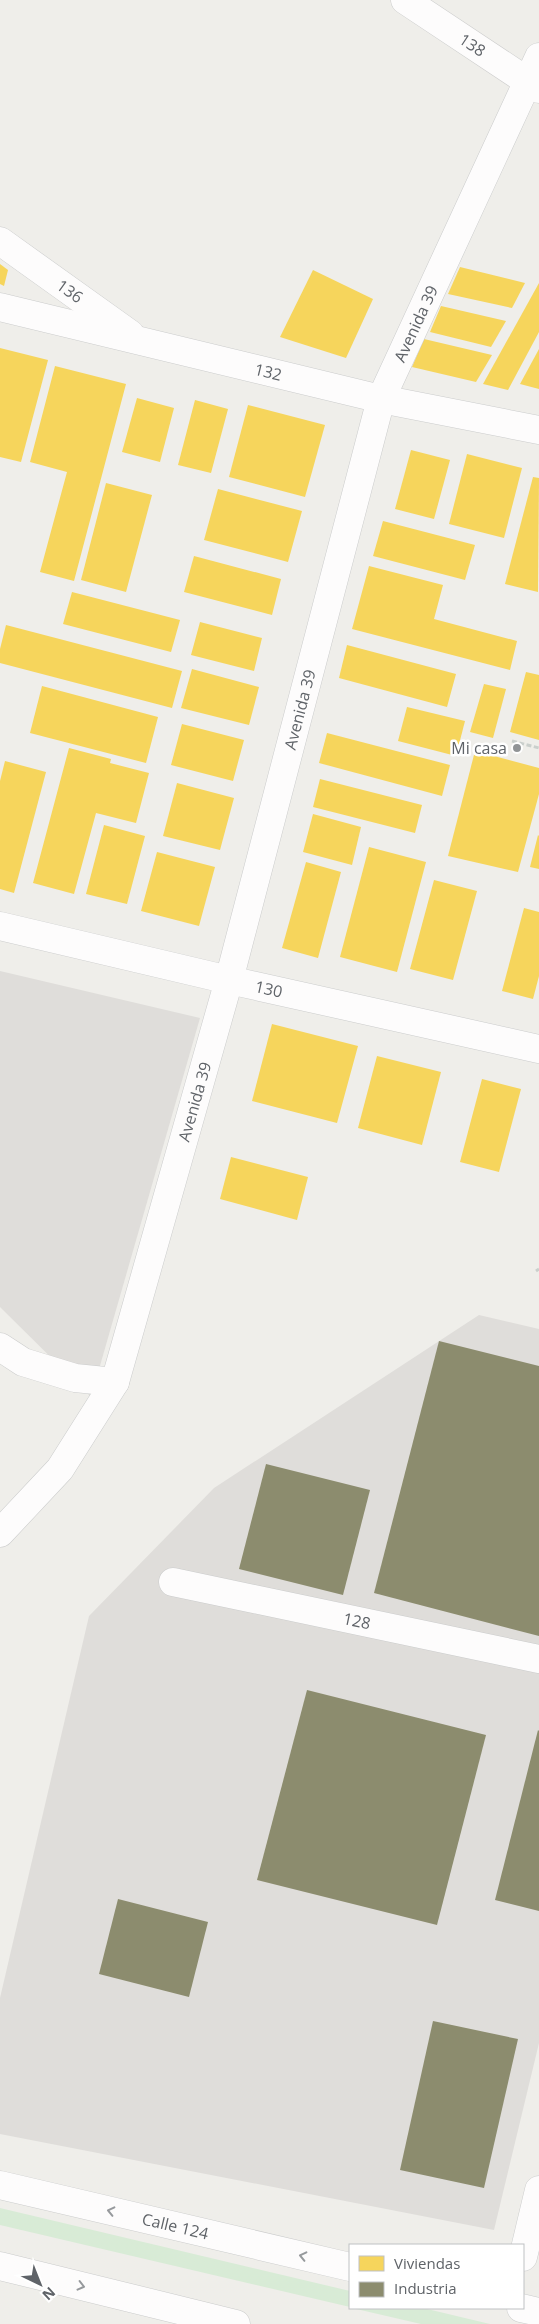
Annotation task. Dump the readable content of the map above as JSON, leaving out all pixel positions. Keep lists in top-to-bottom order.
{
  "streets": {
    "street": [
      "138",
      "136",
      "Avenida 39",
      "132",
      "130",
      "128",
      "Calle 124"
    ]
  },
  "crossings": [
    ["138", "Avenida 39"],
    ["136", "132"],
    ["Avenida 39", "132"],
    ["Avenida 39", "130"]
  ],
  "places": ["Mi casa"],
  "legend": ["Viviendas", "Industria"],
  "north": "bottom right"
}
